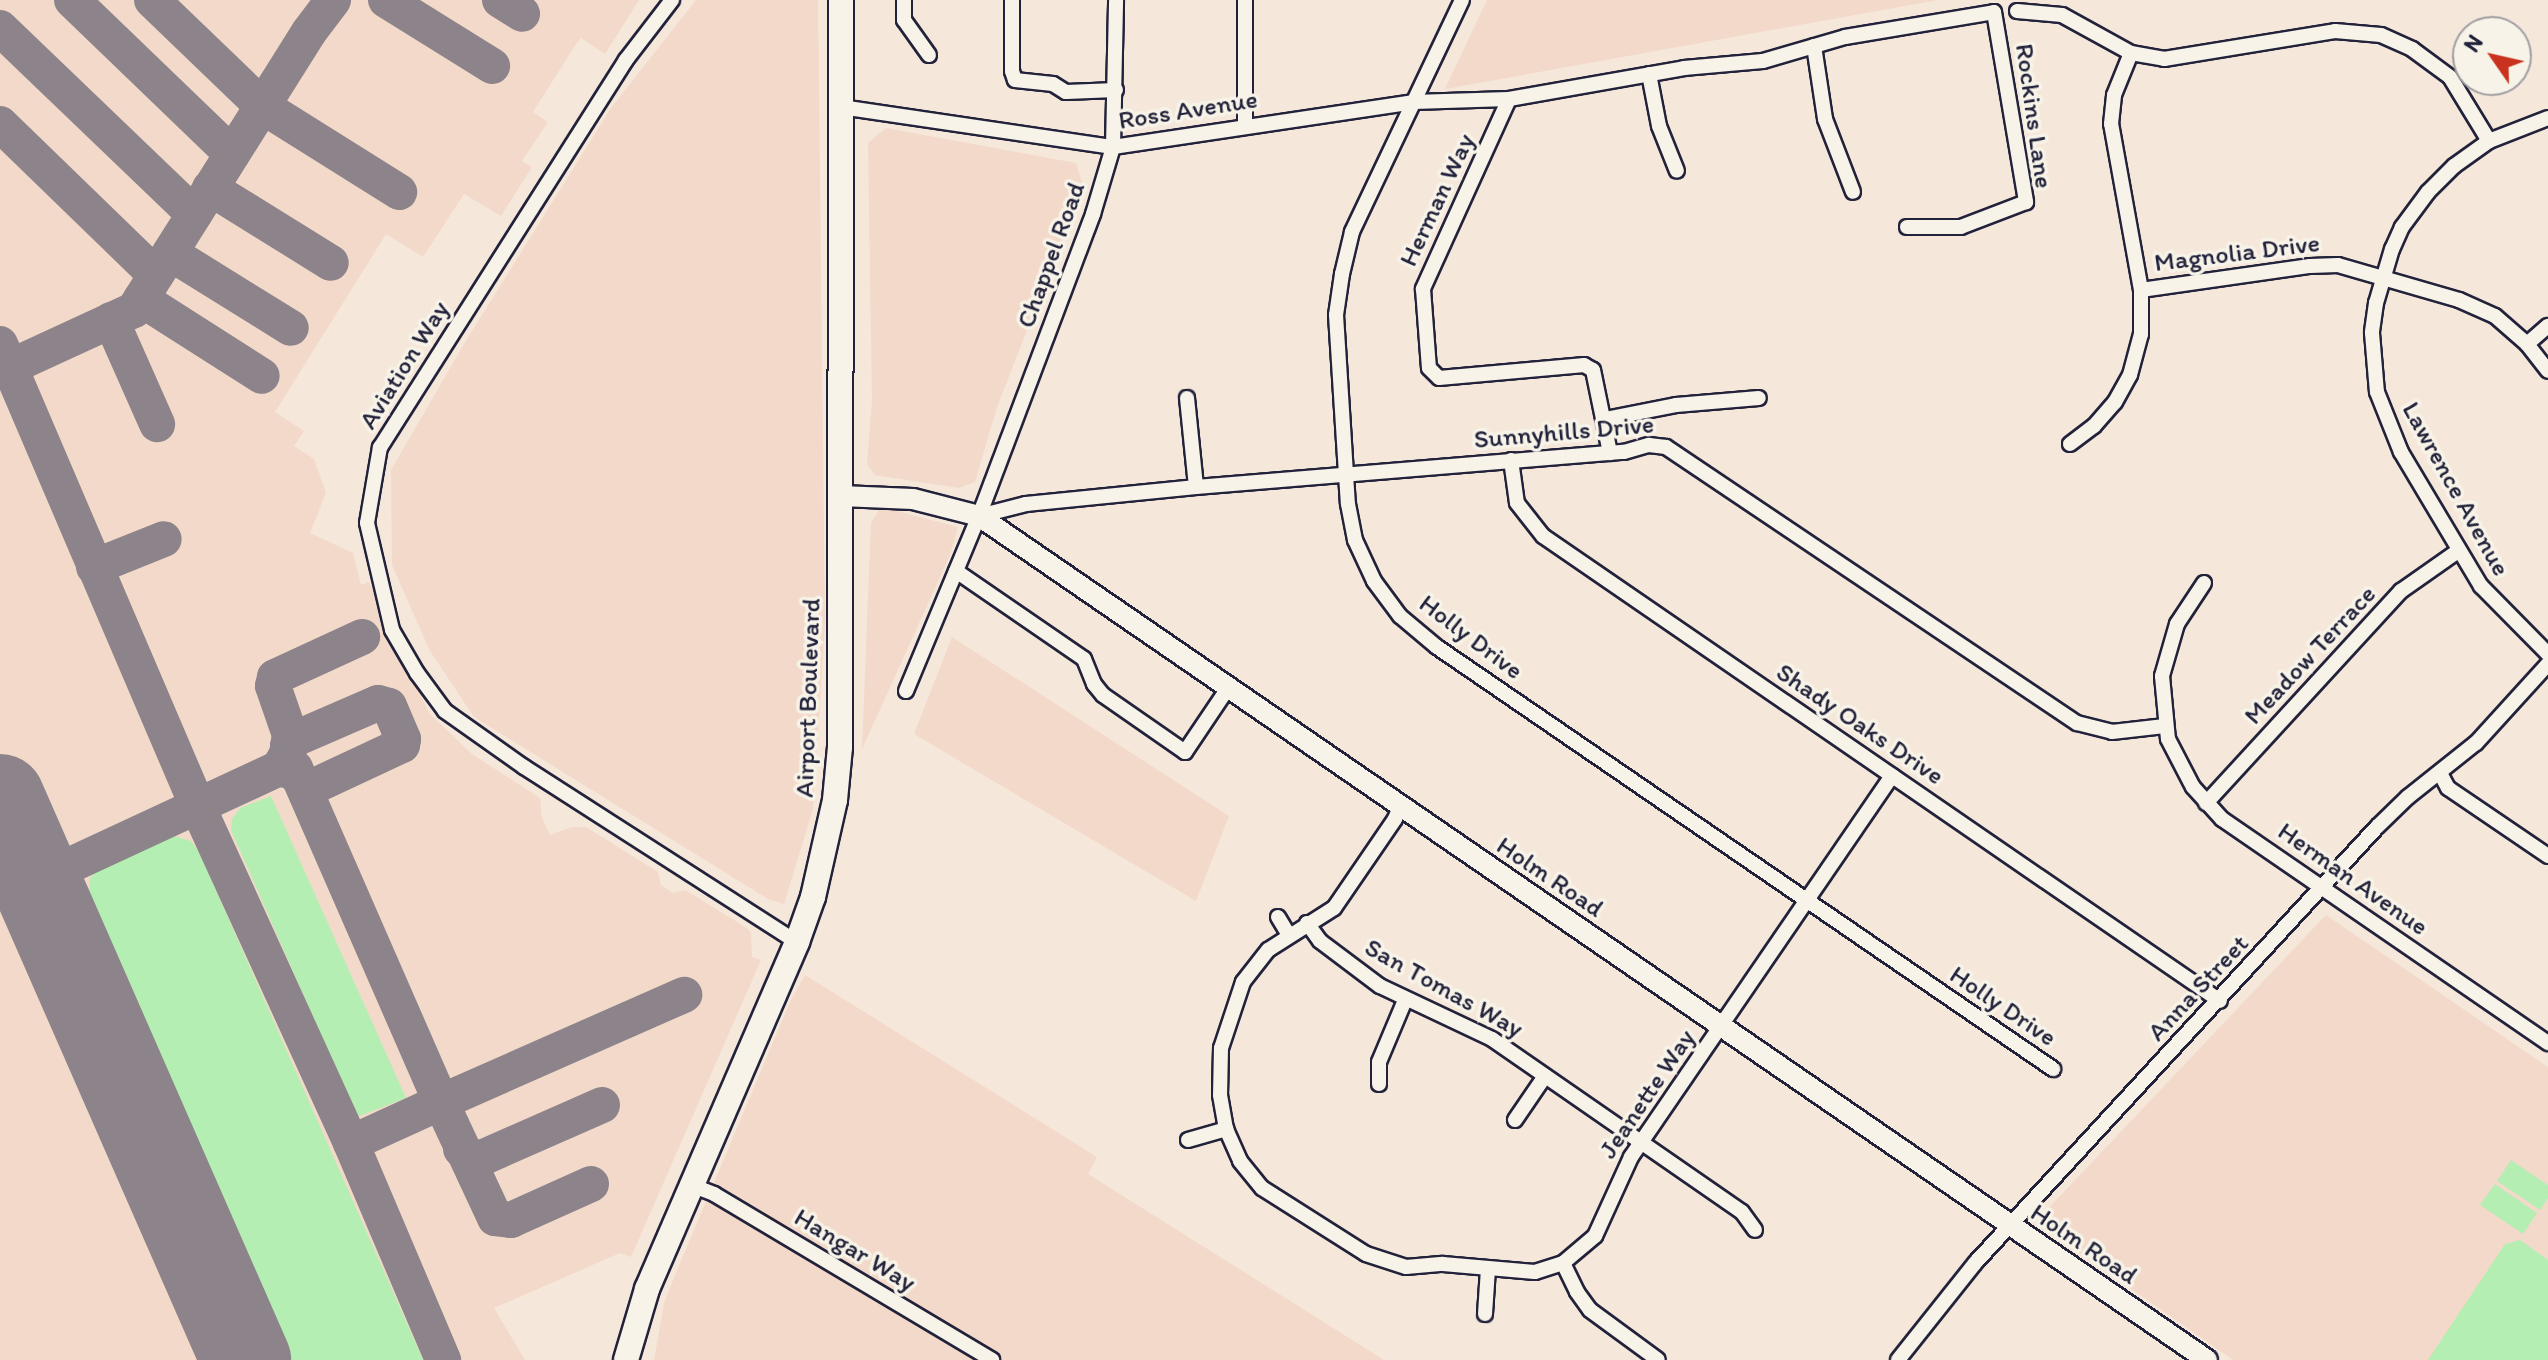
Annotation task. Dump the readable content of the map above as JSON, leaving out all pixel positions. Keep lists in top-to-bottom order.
{
  "streets": {
    "main road": ["Airport Boulevard"],
    "street": [
      "Ross Avenue",
      "Rockins Lane",
      "Herman Way",
      "Magnolia Drive",
      "Chappel Road",
      "Aviation Way",
      "Sunnyhills Drive",
      "Lawrence Avenue",
      "Holly Drive",
      "Meadow Terrace",
      "Shady Oaks Drive",
      "Holm Road",
      "Herman Avenue",
      "San Tomas Way",
      "Anna Street",
      "Jeanette Way",
      "Hangar Way"
    ]
  },
  "crossings": [
    ["Ross Avenue", "Herman Way"],
    ["Ross Avenue", "Chappel Road"],
    ["Ross Avenue", "Holly Drive"],
    ["Ross Avenue", "Airport Boulevard"],
    ["Herman Way", "Sunnyhills Drive"],
    ["Magnolia Drive", "Lawrence Avenue"],
    ["Chappel Road", "Sunnyhills Drive"],
    ["Chappel Road", "Holm Road"],
    ["Aviation Way", "Airport Boulevard"],
    ["Sunnyhills Drive", "Holly Drive"],
    ["Sunnyhills Drive", "Shady Oaks Drive"],
    ["Sunnyhills Drive", "Holm Road"],
    ["Sunnyhills Drive", "Herman Avenue"],
    ["Lawrence Avenue", "Meadow Terrace"],
    ["Holly Drive", "Jeanette Way"],
    ["Meadow Terrace", "Herman Avenue"],
    ["Airport Boulevard", "Holm Road"],
    ["Airport Boulevard", "Hangar Way"],
    ["Shady Oaks Drive", "Anna Street"],
    ["Shady Oaks Drive", "Jeanette Way"],
    ["Holm Road", "Anna Street"],
    ["Holm Road", "Jeanette Way"],
    ["Herman Avenue", "Anna Street"],
    ["San Tomas Way", "Jeanette Way"]
  ],
  "north": "top left"
}
